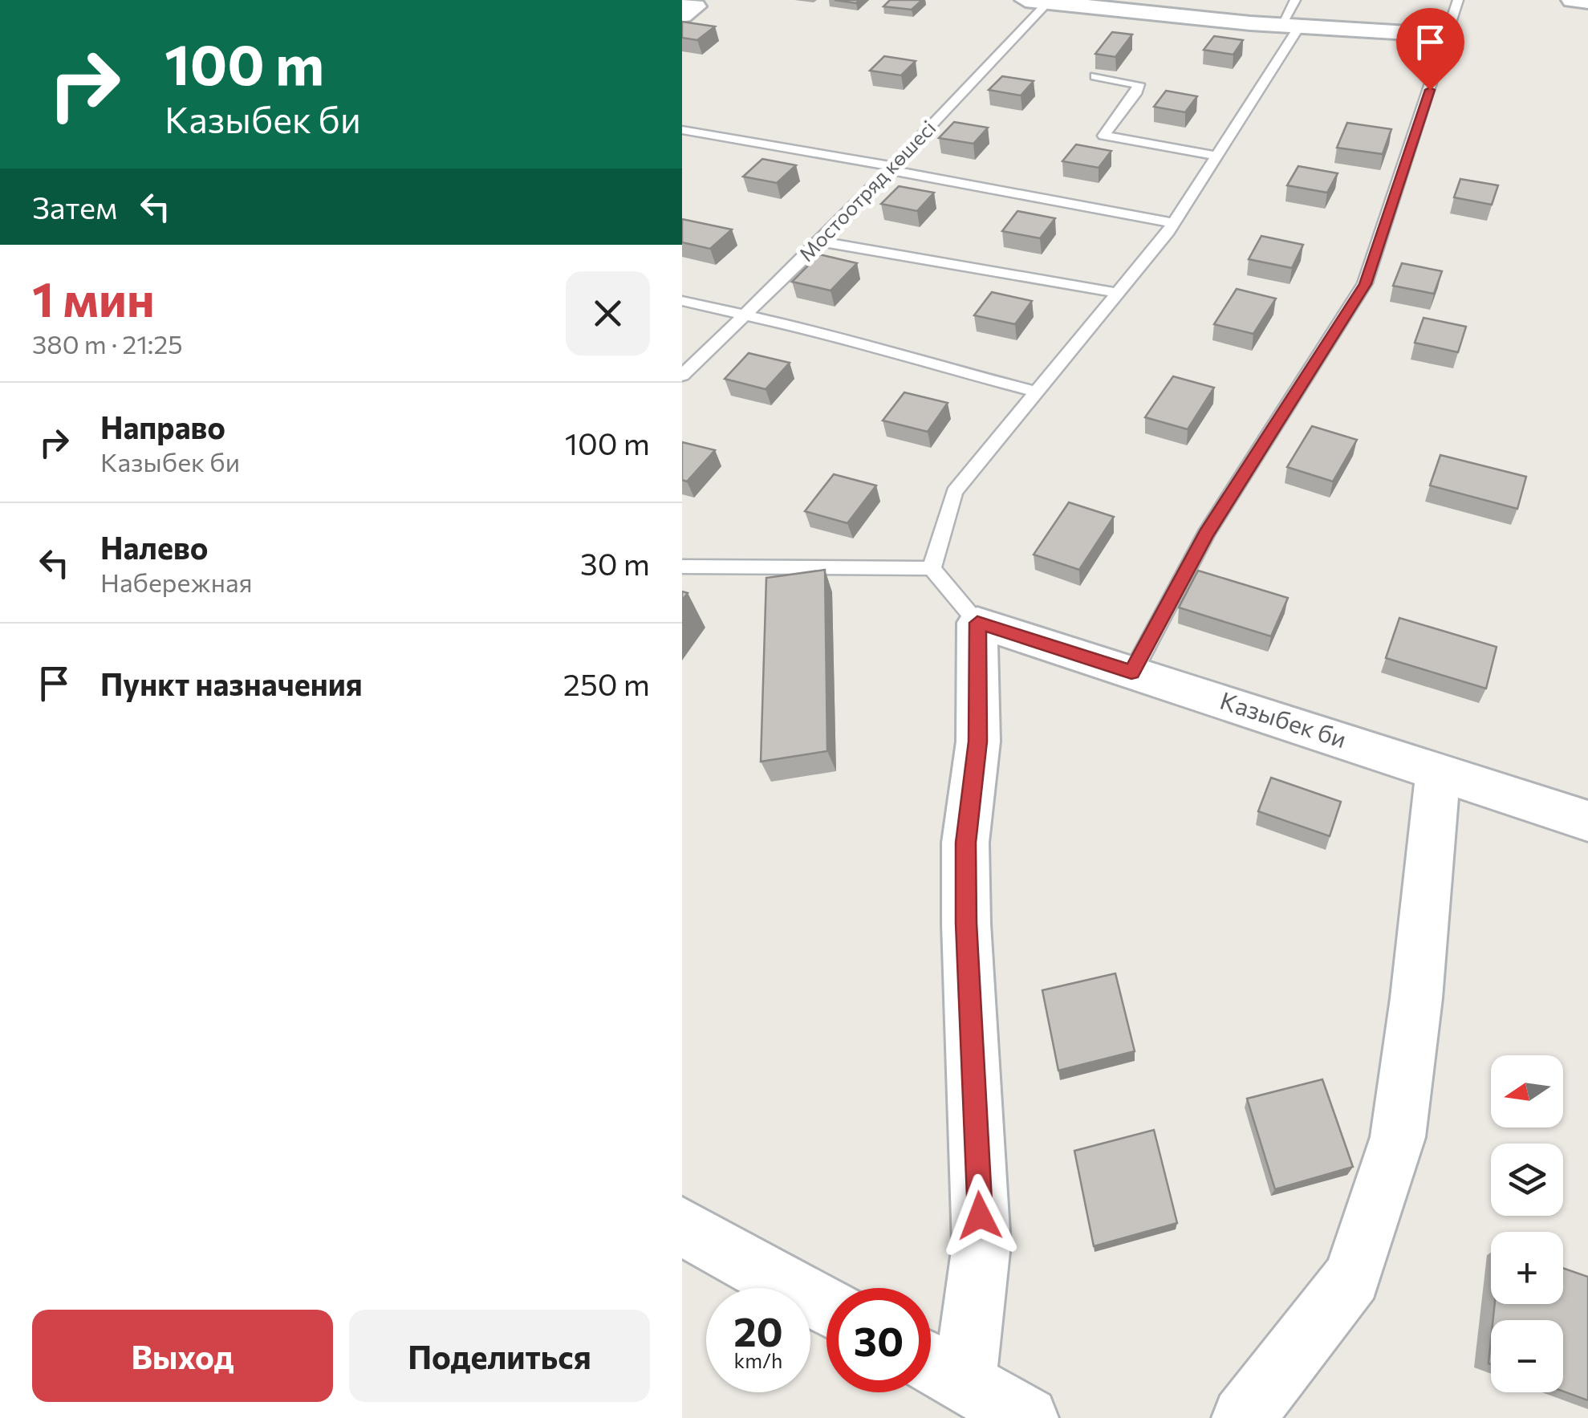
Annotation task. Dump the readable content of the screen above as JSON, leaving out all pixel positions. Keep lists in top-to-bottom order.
{
  "streets": {
    "street": ["Казыбек би"],
    "lane": ["Мостоотряд көшесі"]
  },
  "north": "left",
  "page": {
    "turn": ["100 m", "Казыбек би"],
    "then": "Затем",
    "heading": ["1 мин", "380 m · 21:25"],
    "list": [
      {
        "name": "Направо",
        "note": "Казыбек би",
        "value": "100 m"
      },
      {
        "name": "Налево",
        "note": "Набережная",
        "value": "30 m"
      },
      {
        "name": "Пункт назначения",
        "value": "250 m"
      }
    ],
    "map_buttons": ["+", "−"],
    "speed": "20 km/h",
    "limit": "30",
    "buttons": ["Выход", "Поделиться"]
  }
}
